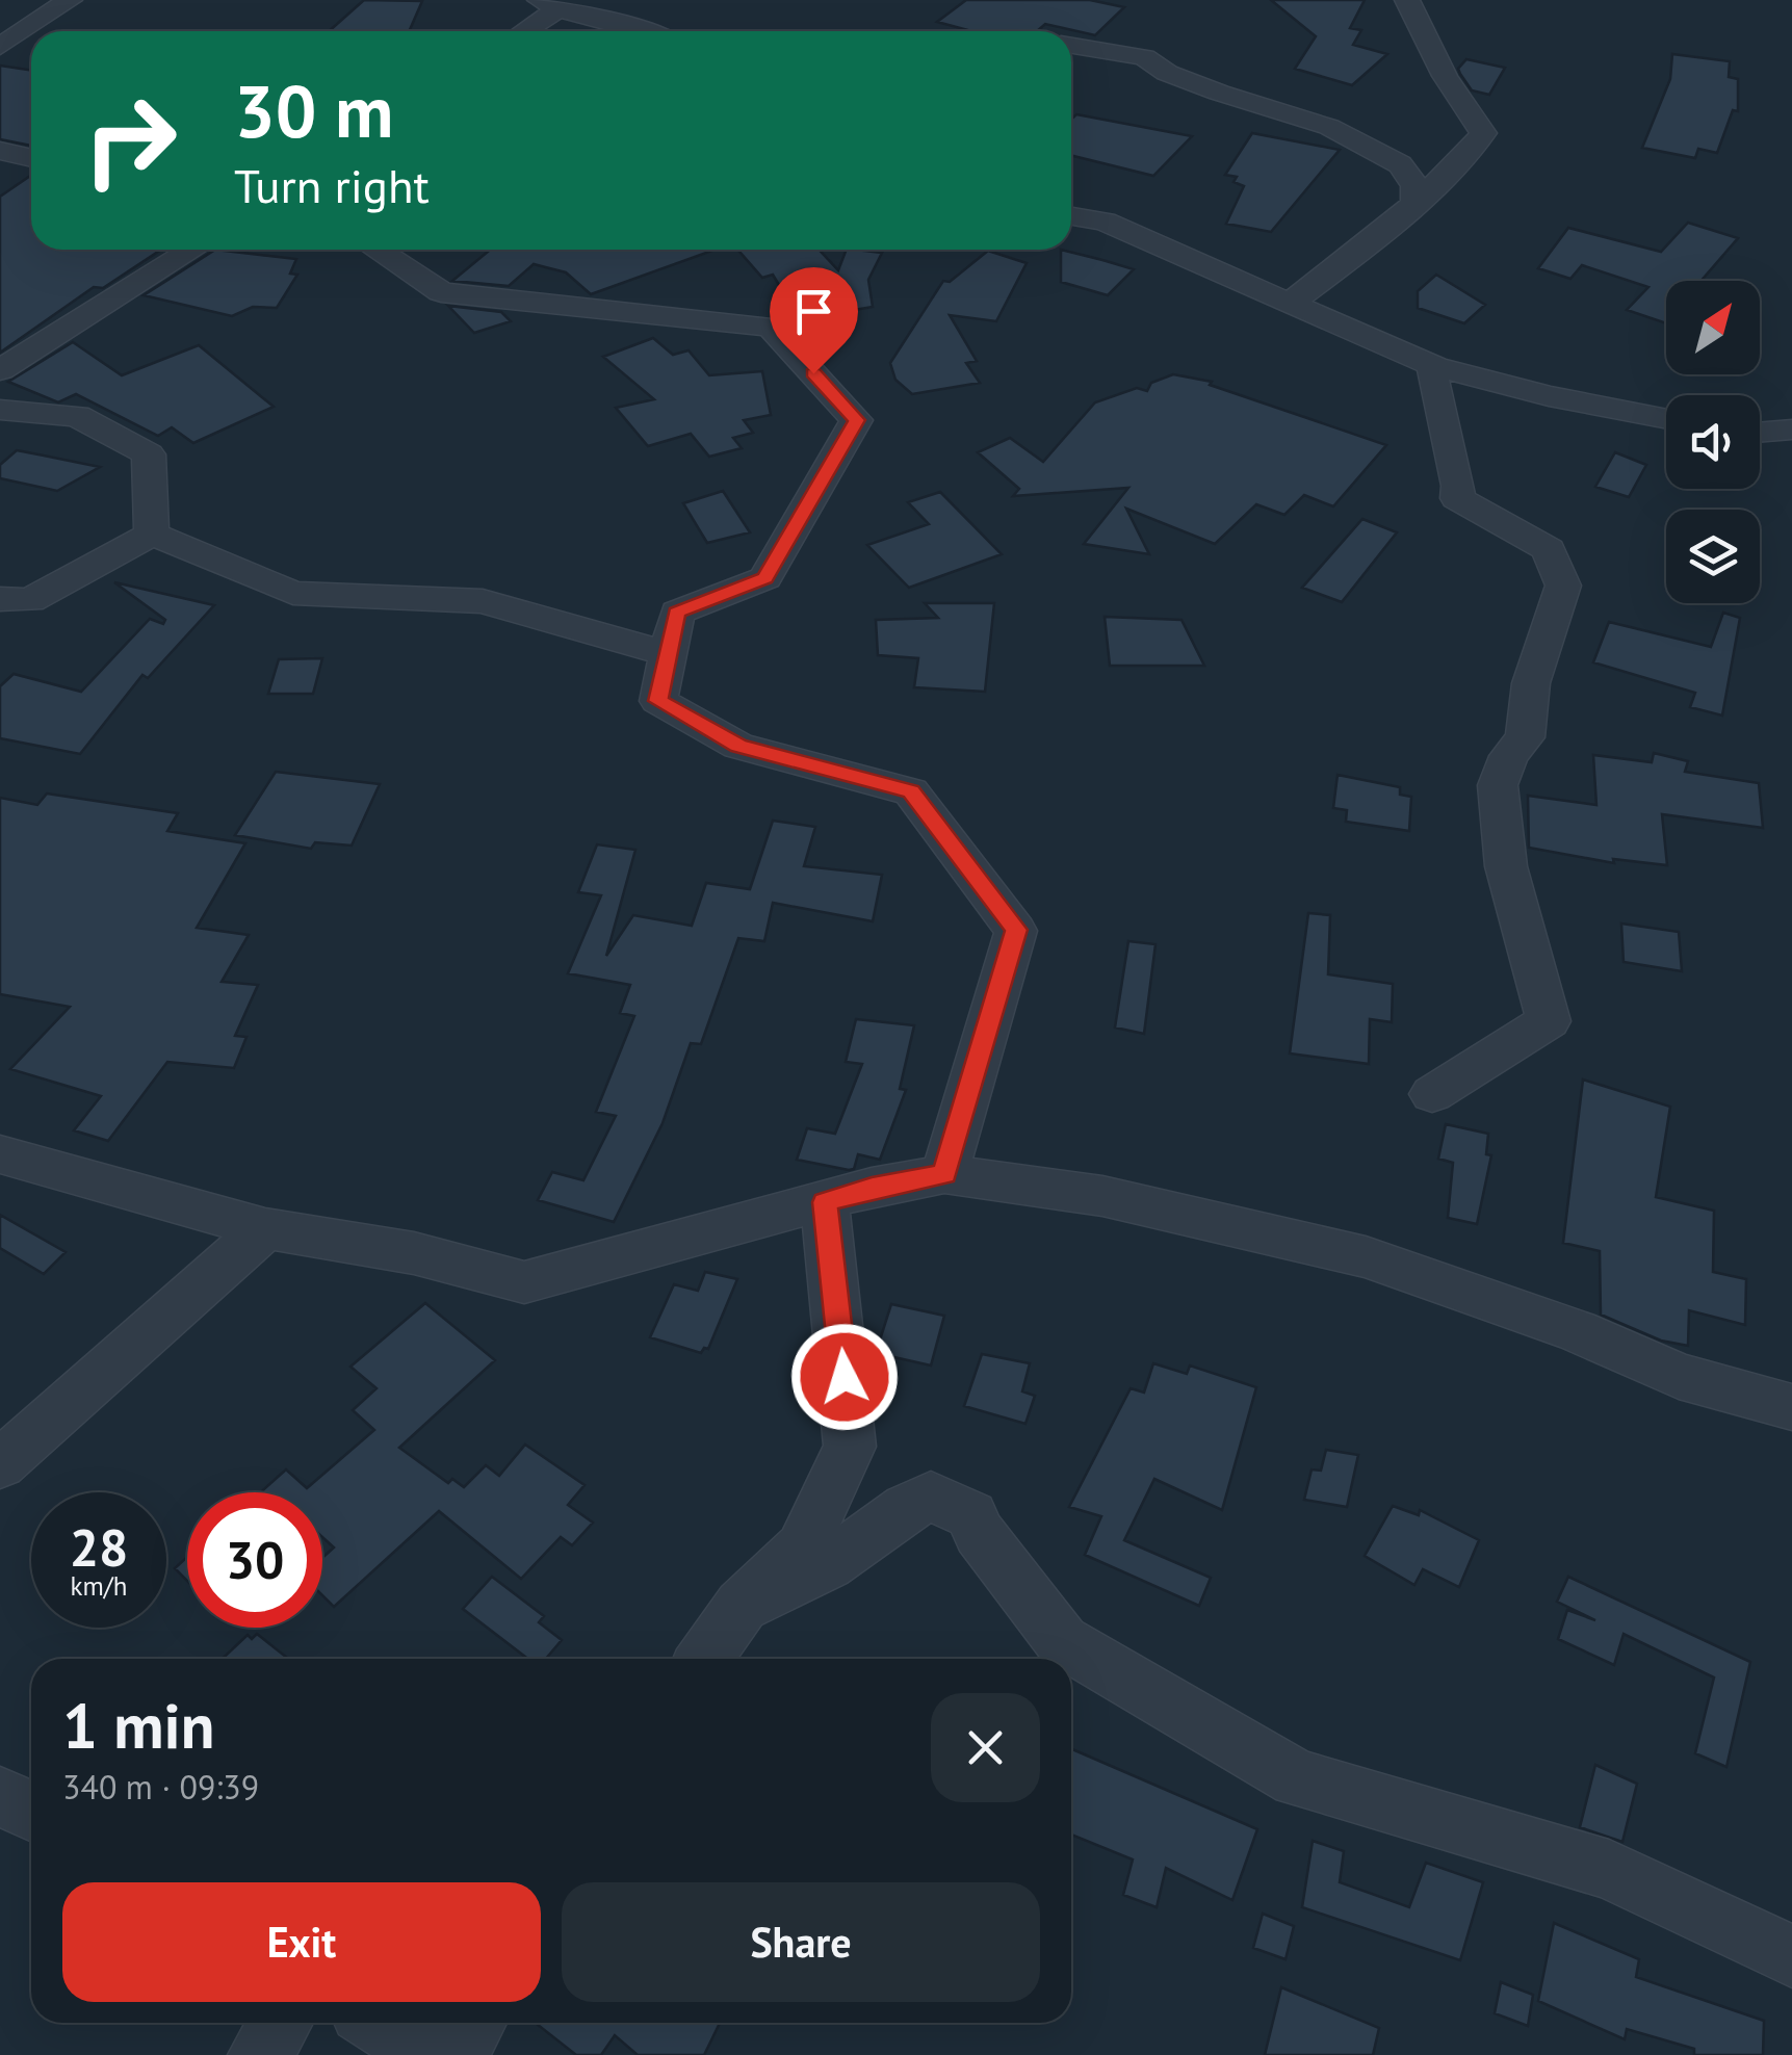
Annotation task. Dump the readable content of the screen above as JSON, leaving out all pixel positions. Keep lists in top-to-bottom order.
{
  "north": "top right",
  "page": {
    "turn": ["30 m", "Turn right"],
    "speed": "28 km/h",
    "limit": "30",
    "heading": ["1 min", "340 m · 09:39"],
    "buttons": ["Exit", "Share"]
  }
}
